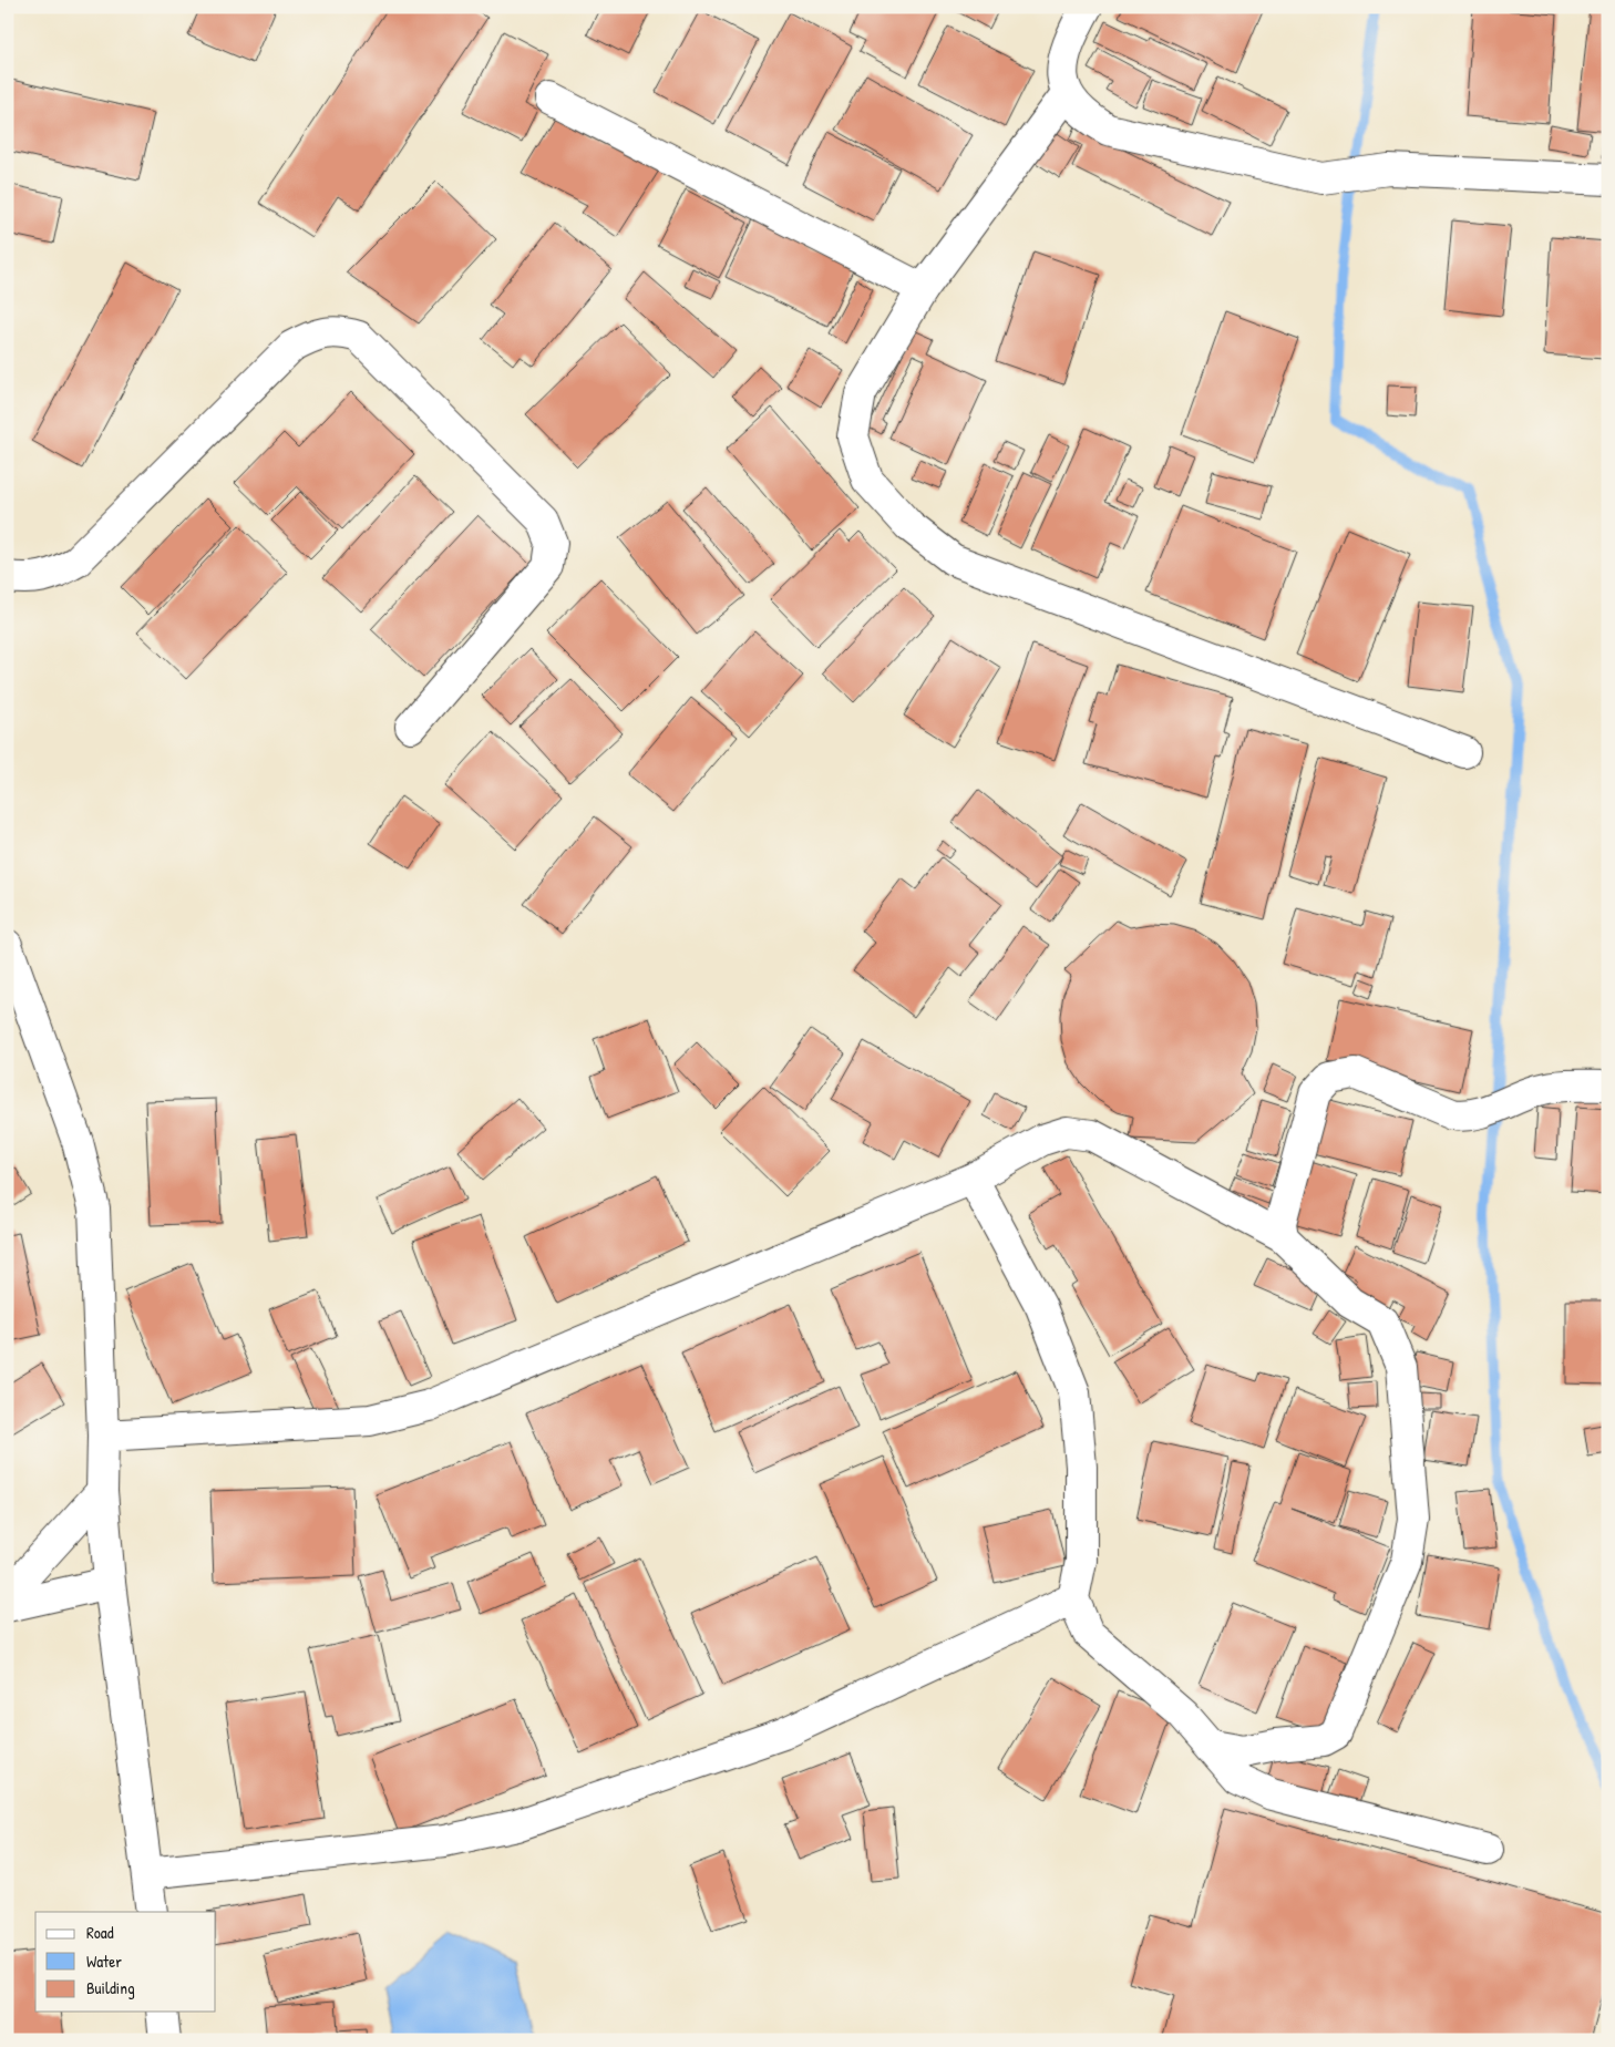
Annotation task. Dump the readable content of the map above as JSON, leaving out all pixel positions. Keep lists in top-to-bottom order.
{
  "legend": ["Road", "Water", "Building"]
}
